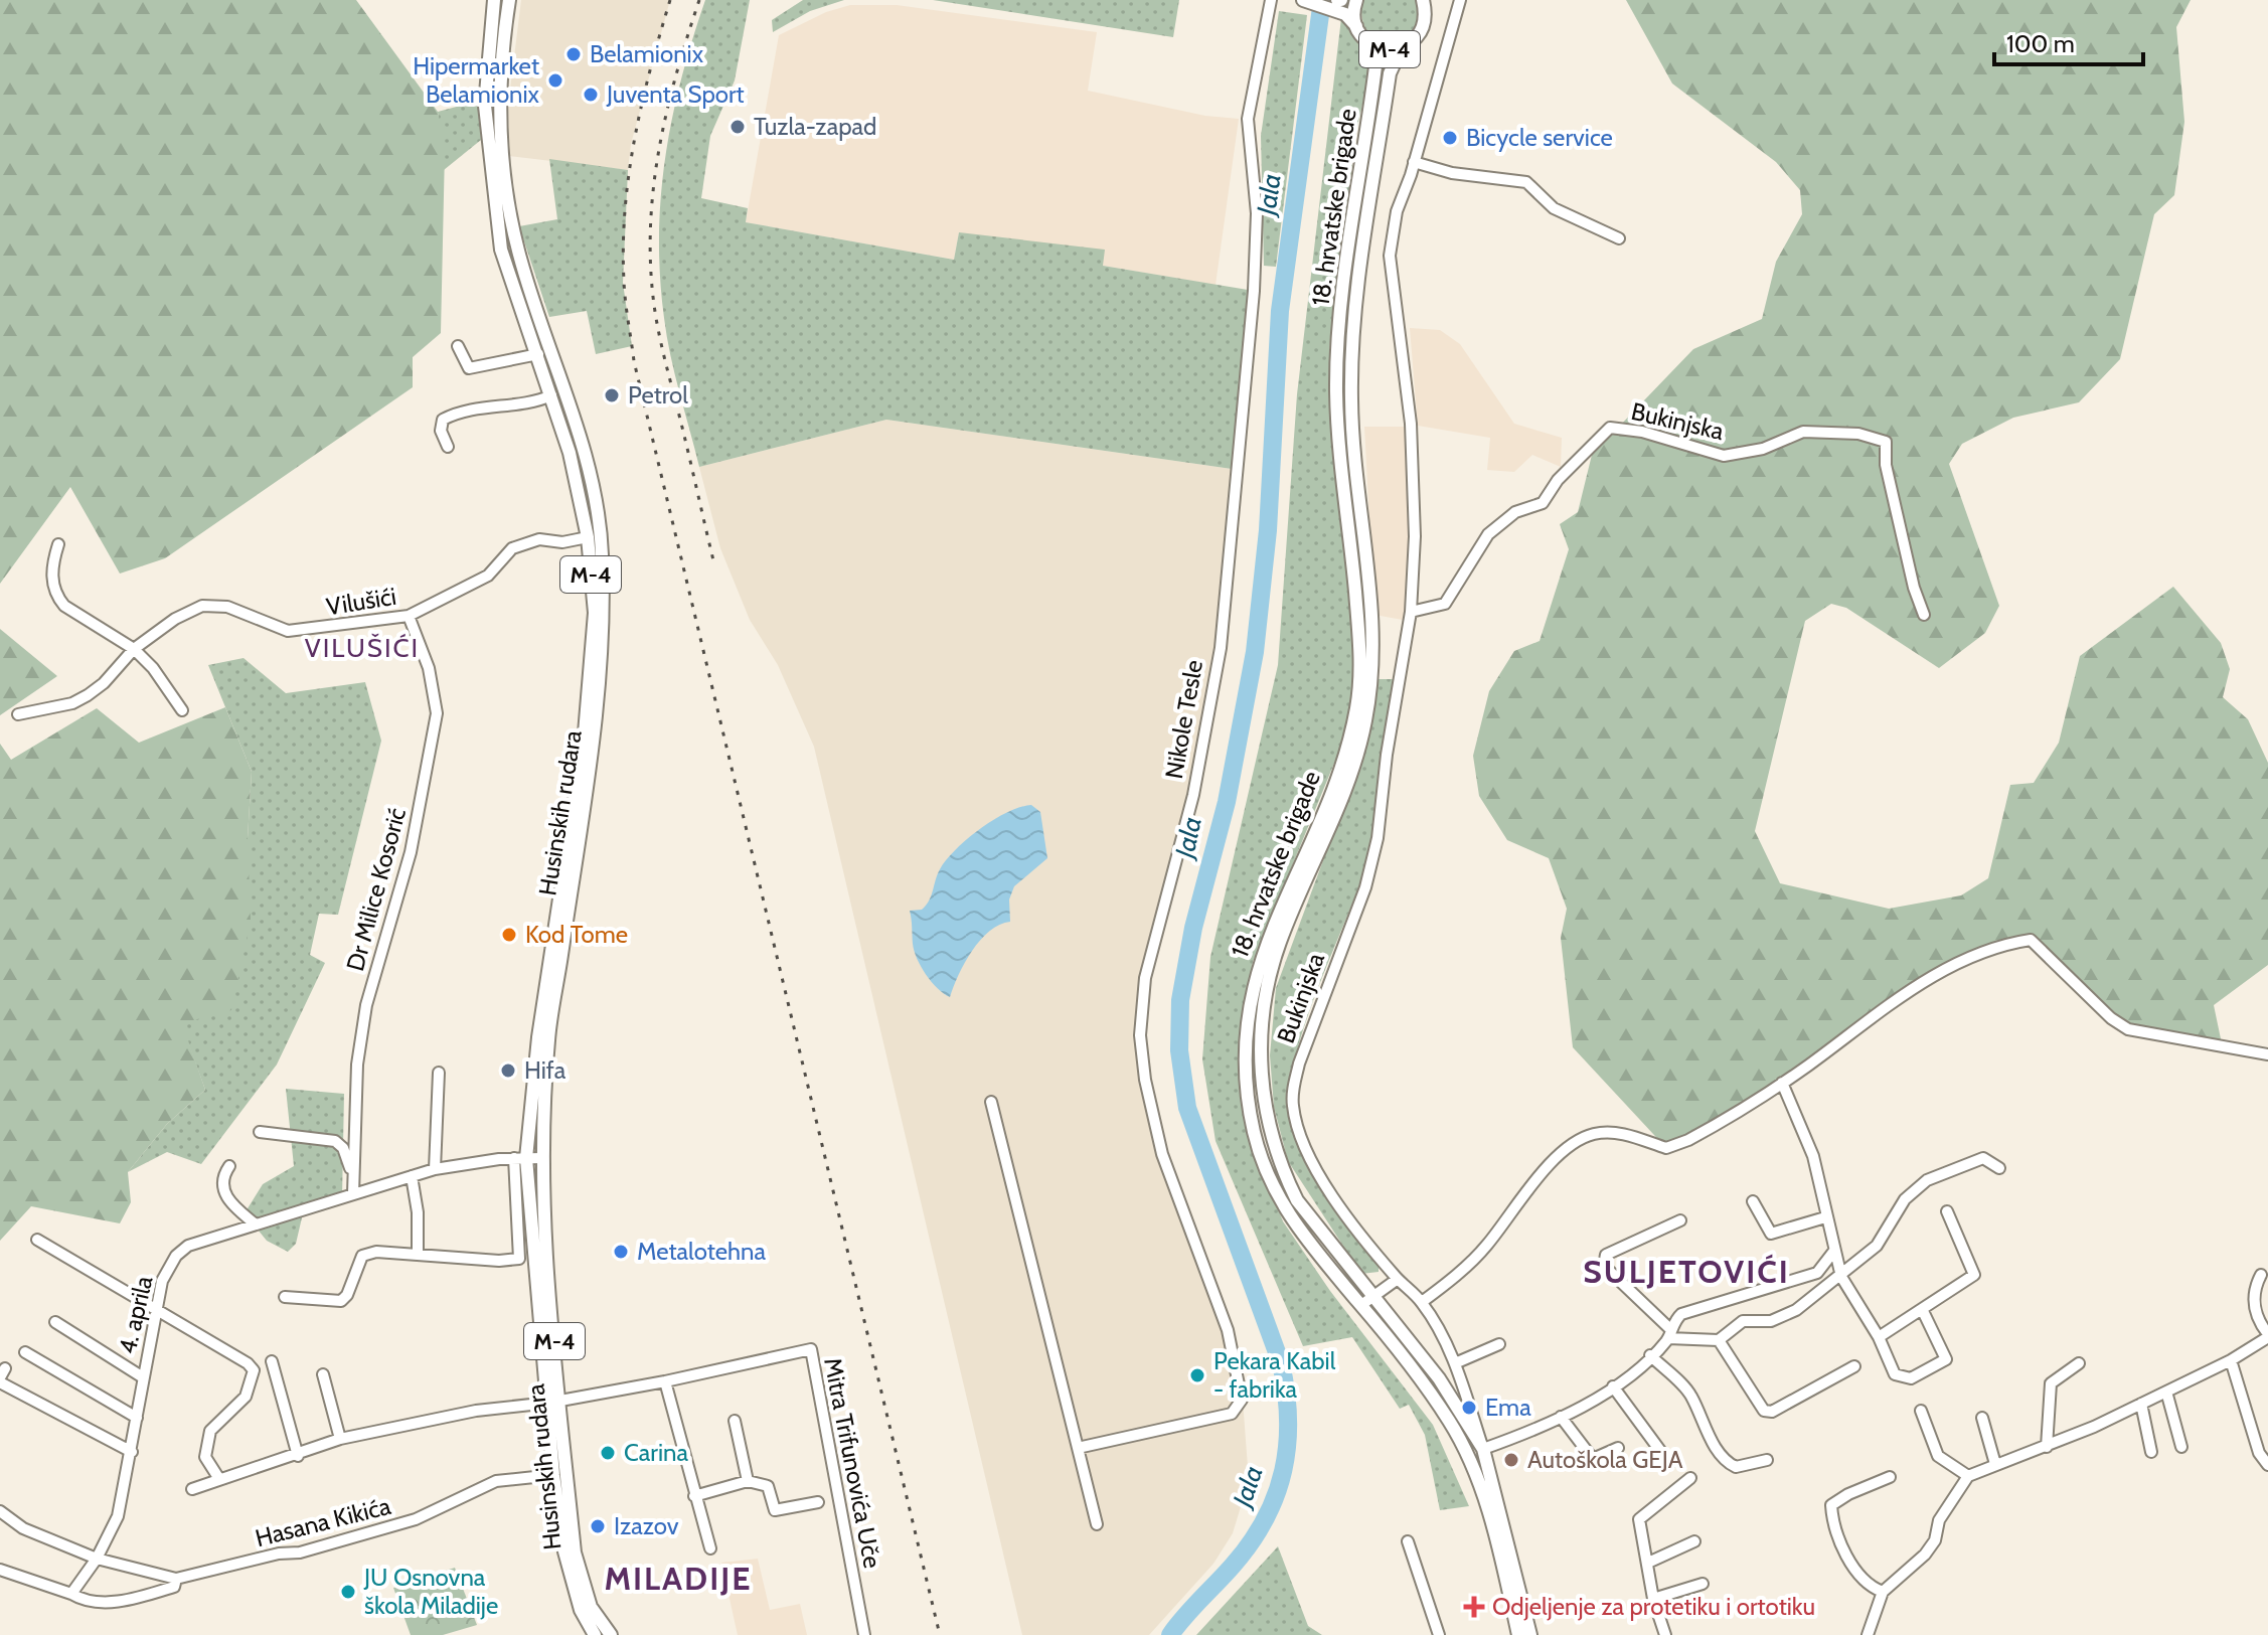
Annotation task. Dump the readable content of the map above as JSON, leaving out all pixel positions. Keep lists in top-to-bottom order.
{
  "streets": {
    "main road": ["M-4", "18. hrvatske brigade", "Husinskih rudara"],
    "street": [
      "Bukinjska",
      "Vilušići",
      "Nikole Tesle",
      "Dr Milice Kosorić",
      "4. aprila",
      "Mitra Trifunovića Uče",
      "Hasana Kikića"
    ]
  },
  "crossings": [
    ["M-4", "18. hrvatske brigade"],
    ["18. hrvatske brigade", "Bukinjska"],
    ["Vilušići", "Husinskih rudara"],
    ["Vilušići", "Dr Milice Kosorić"],
    ["Husinskih rudara", "4. aprila"],
    ["Husinskih rudara", "Mitra Trifunovića Uče"],
    ["Husinskih rudara", "Hasana Kikića"],
    ["Dr Milice Kosorić", "4. aprila"],
    ["4. aprila", "Hasana Kikića"]
  ],
  "districts": ["VILUŠIĆI", "SULJETOVIĆI", "MILADIJE"],
  "water": ["Jala"],
  "places": {
    "other": [
      "Belamionix",
      "Hipermarket Belamionix",
      "Juventa Sport",
      "Tuzla-zapad",
      "Bicycle service",
      "Petrol",
      "Kod Tome",
      "Hifa",
      "Metalotehna",
      "Pekara Kabil - fabrika",
      "Ema",
      "Carina",
      "Autoškola GEJA",
      "Izazov",
      "JU Osnovna škola Miladije"
    ],
    "health": ["Odjeljenje za protetiku i ortotiku"]
  },
  "scale_bar": "100 m"
}
